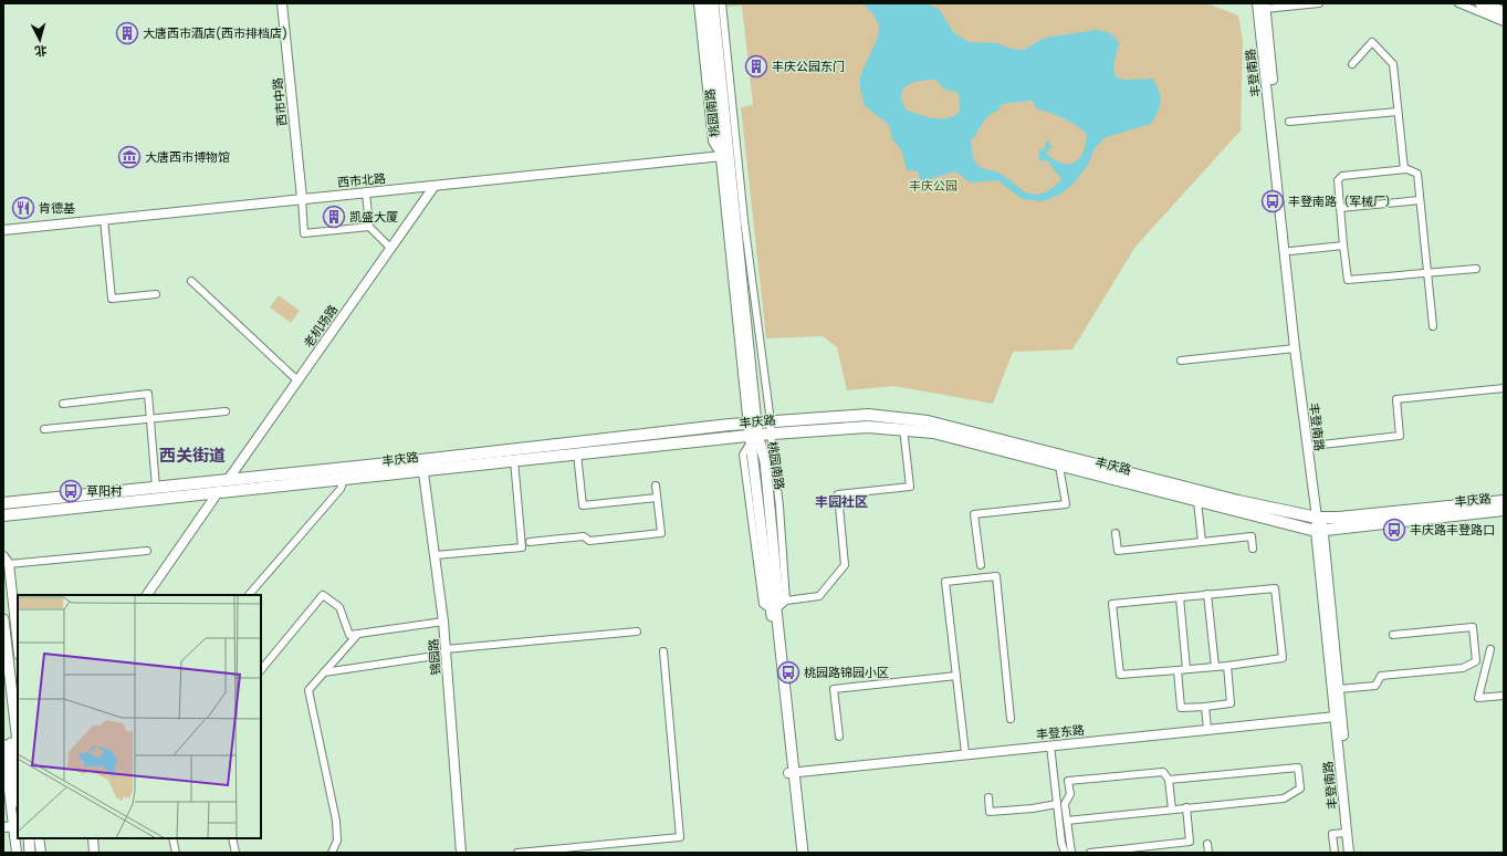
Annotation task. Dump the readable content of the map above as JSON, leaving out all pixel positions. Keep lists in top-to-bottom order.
{
  "streets": {
    "main road": ["桃园南路", "丰庆路"],
    "street": [
      "丰登南路",
      "西市中路",
      "西市北路",
      "老机场路",
      "锦园路",
      "丰登东路"
    ]
  },
  "crossings": [
    ["丰登南路", "丰庆路"],
    ["丰登南路", "丰登东路"],
    ["西市中路", "西市北路"],
    ["桃园南路", "西市北路"],
    ["桃园南路", "丰庆路"],
    ["桃园南路", "丰登东路"],
    ["西市北路", "老机场路"],
    ["老机场路", "丰庆路"],
    ["丰庆路", "锦园路"]
  ],
  "districts": ["西关街道", "丰园社区"],
  "parks": ["丰庆公园"],
  "places": {
    "building": ["大唐西市酒店(西市排档店)", "丰庆公园东门", "凯盛大厦"],
    "museum": ["大唐西市博物馆"],
    "bus stop": [
      "丰登南路（军械厂）",
      "草阳村",
      "丰庆路丰登路口",
      "桃园路锦园小区"
    ],
    "restaurant": ["肯德基"]
  },
  "north": "bottom"
}
